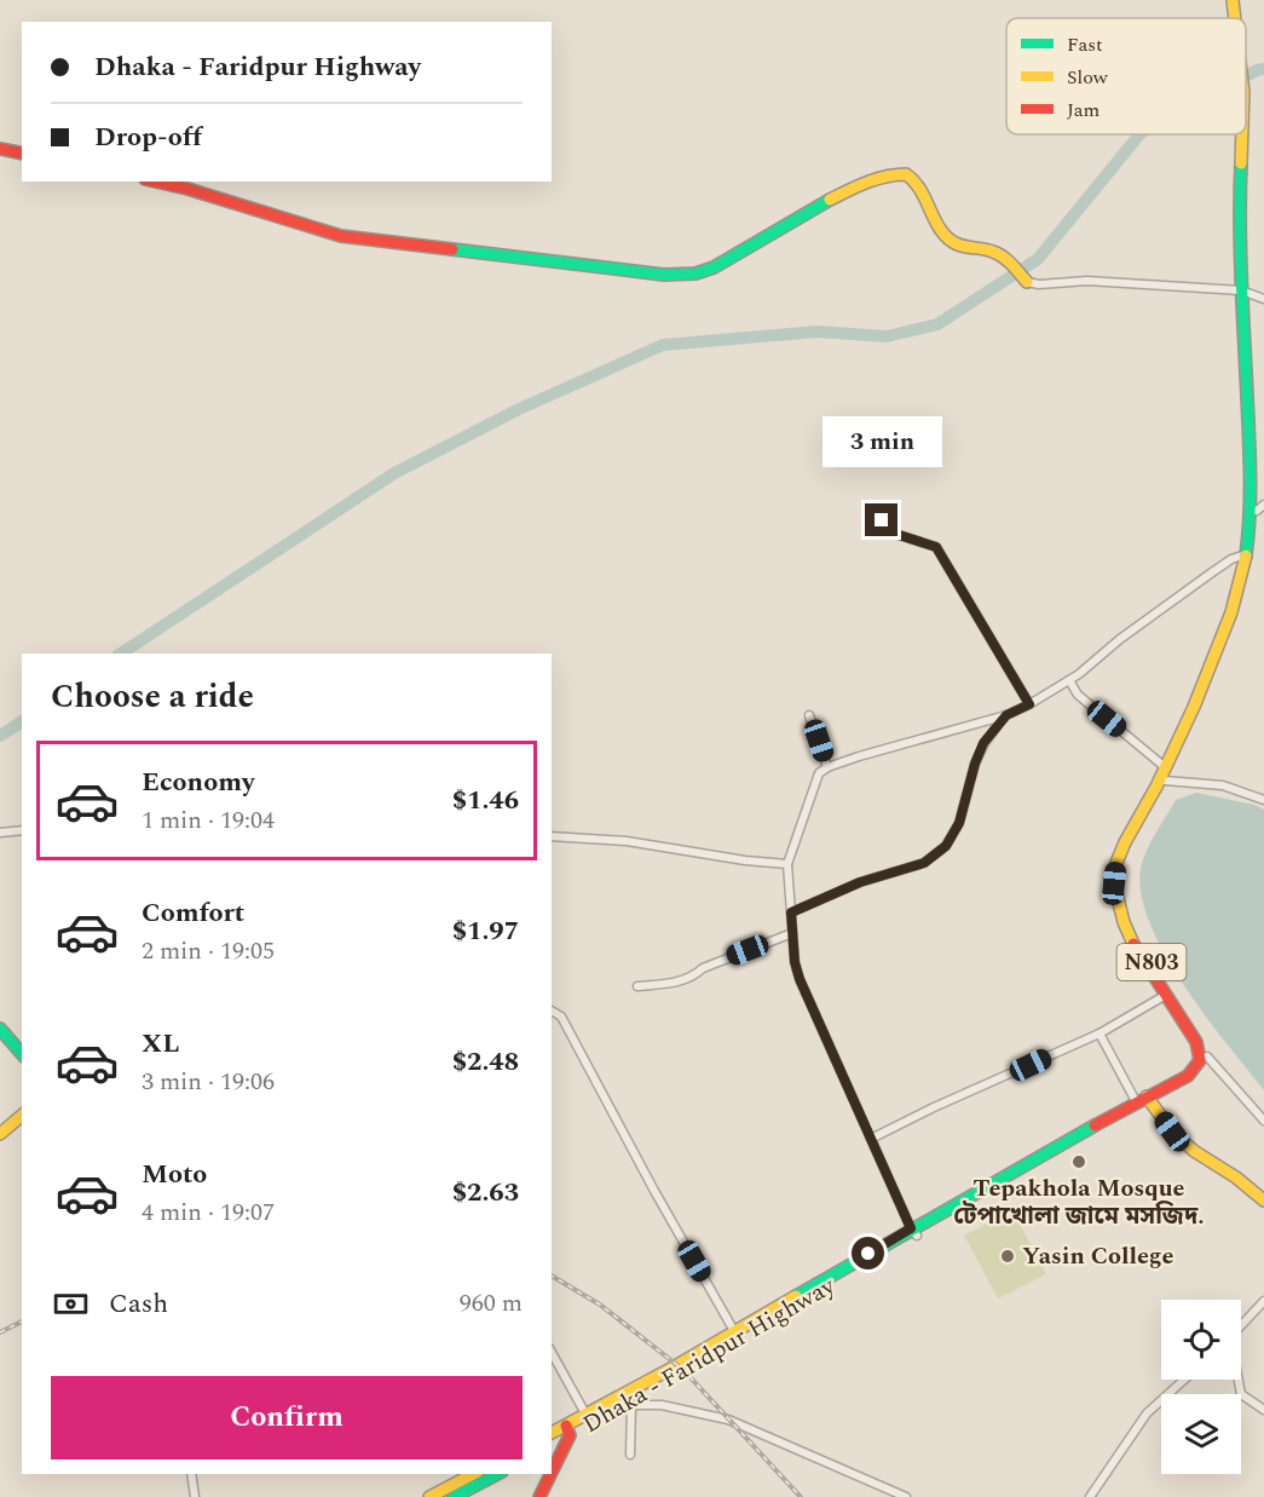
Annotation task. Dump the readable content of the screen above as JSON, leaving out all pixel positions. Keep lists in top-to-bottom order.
{
  "streets": {
    "main road": ["N803", "Dhaka - Faridpur Highway"]
  },
  "places": ["Tepakhola Mosque টেপাখোলা জামে মসজিদ.", "Yasin College"],
  "legend": ["Fast", "Slow", "Jam"],
  "page": {
    "banner": ["Dhaka - Faridpur Highway", "Drop-off"],
    "bubble": "3 min",
    "heading": "Choose a ride",
    "list": [
      {
        "name": "Economy",
        "note": "1 min · 19:04",
        "value": "$1.46"
      },
      {
        "name": "Comfort",
        "note": "2 min · 19:05",
        "value": "$1.97"
      },
      {
        "name": "XL",
        "note": "3 min · 19:06",
        "value": "$2.48"
      },
      {
        "name": "Moto",
        "note": "4 min · 19:07",
        "value": "$2.63"
      }
    ],
    "pay": ["Cash", "960 m"],
    "buttons": "Confirm"
  }
}
